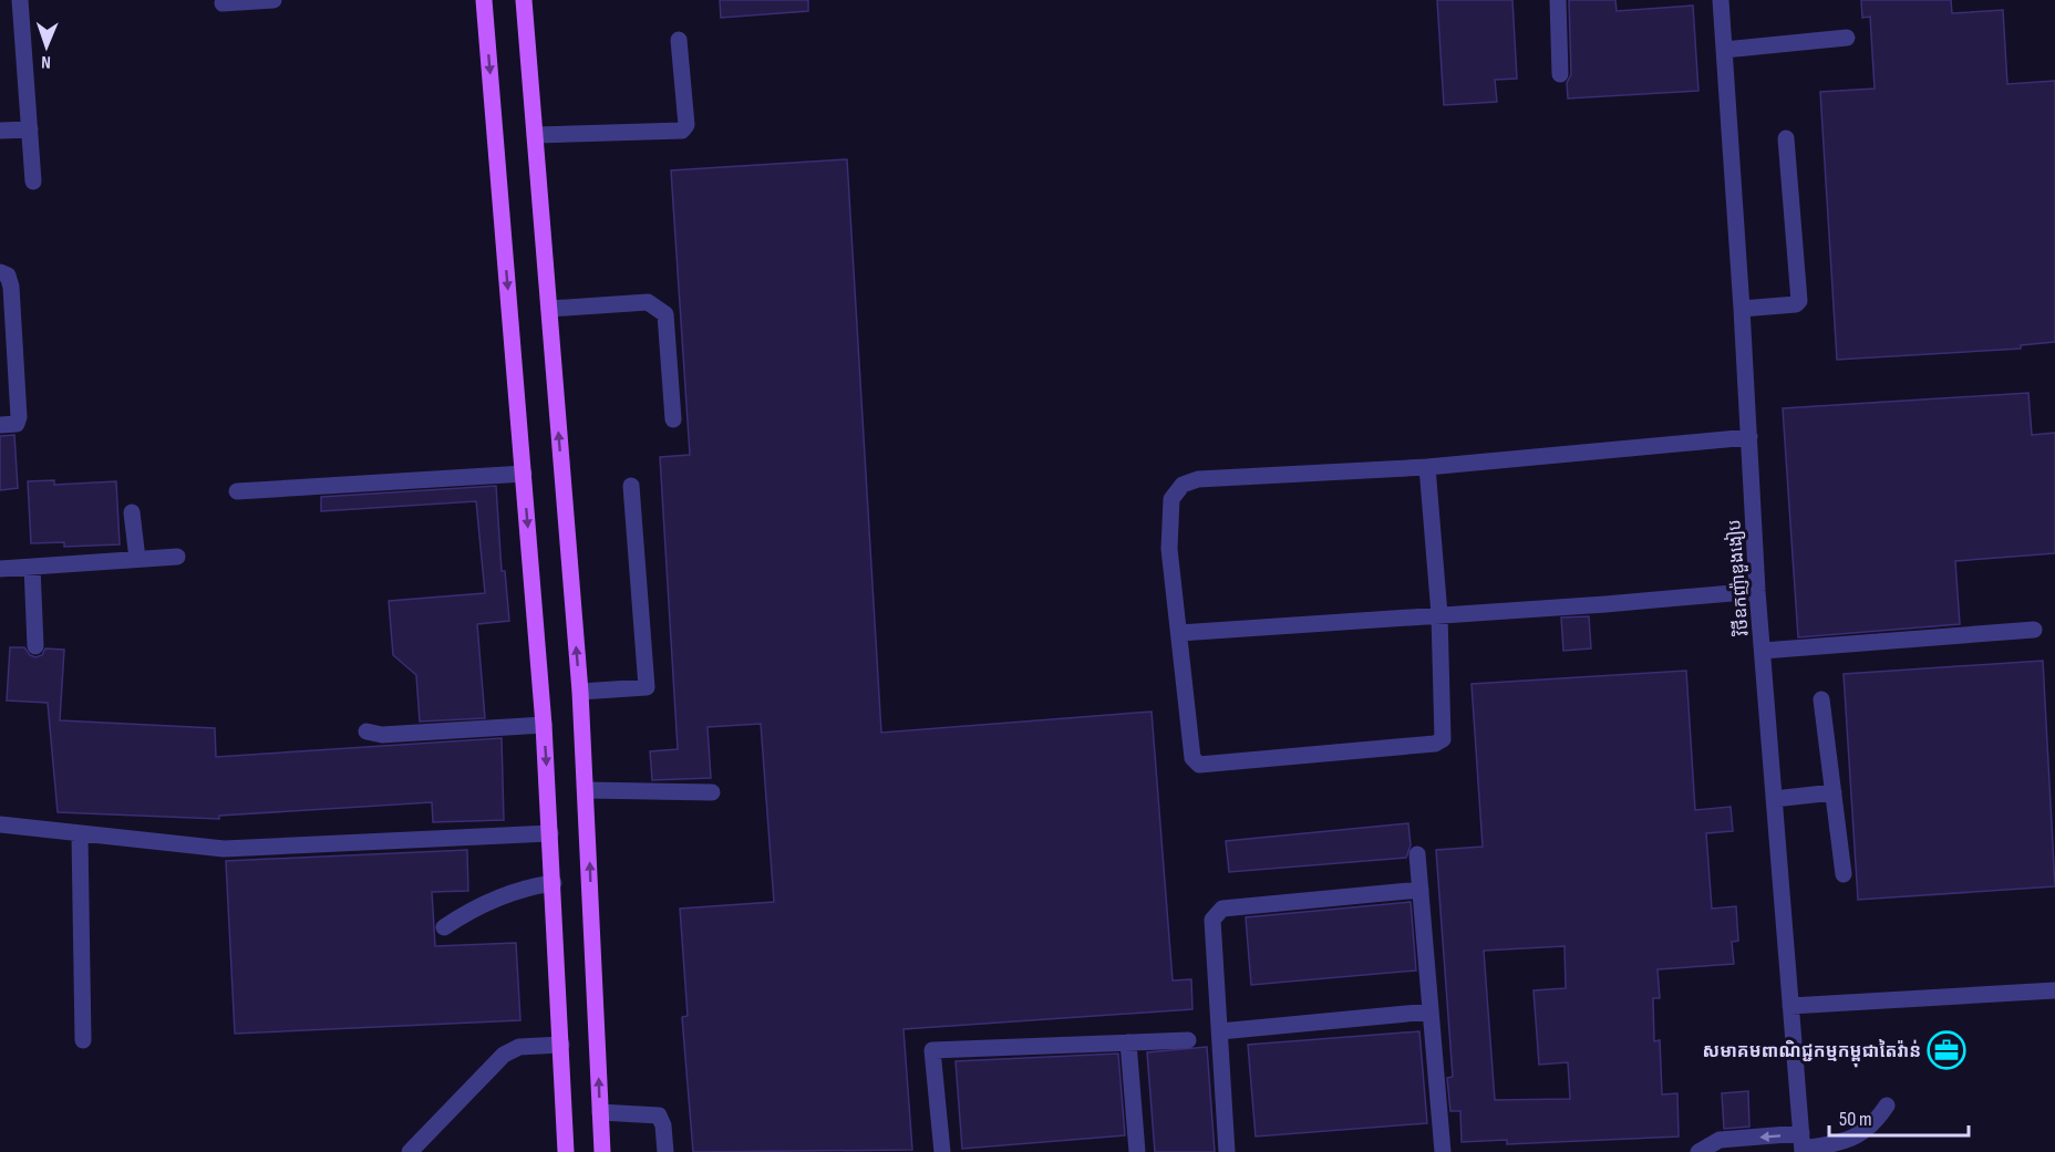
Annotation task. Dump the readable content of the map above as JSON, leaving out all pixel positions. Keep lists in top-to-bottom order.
{
  "streets": {
    "street": ["វិថីឧកញ៉ាឌួងងៀប"]
  },
  "places": {
    "office": ["សមាគមពាណិជ្ជកម្មកម្ពុជាតៃវ៉ាន់"]
  },
  "scale_bar": "50 m",
  "north": "bottom"
}
